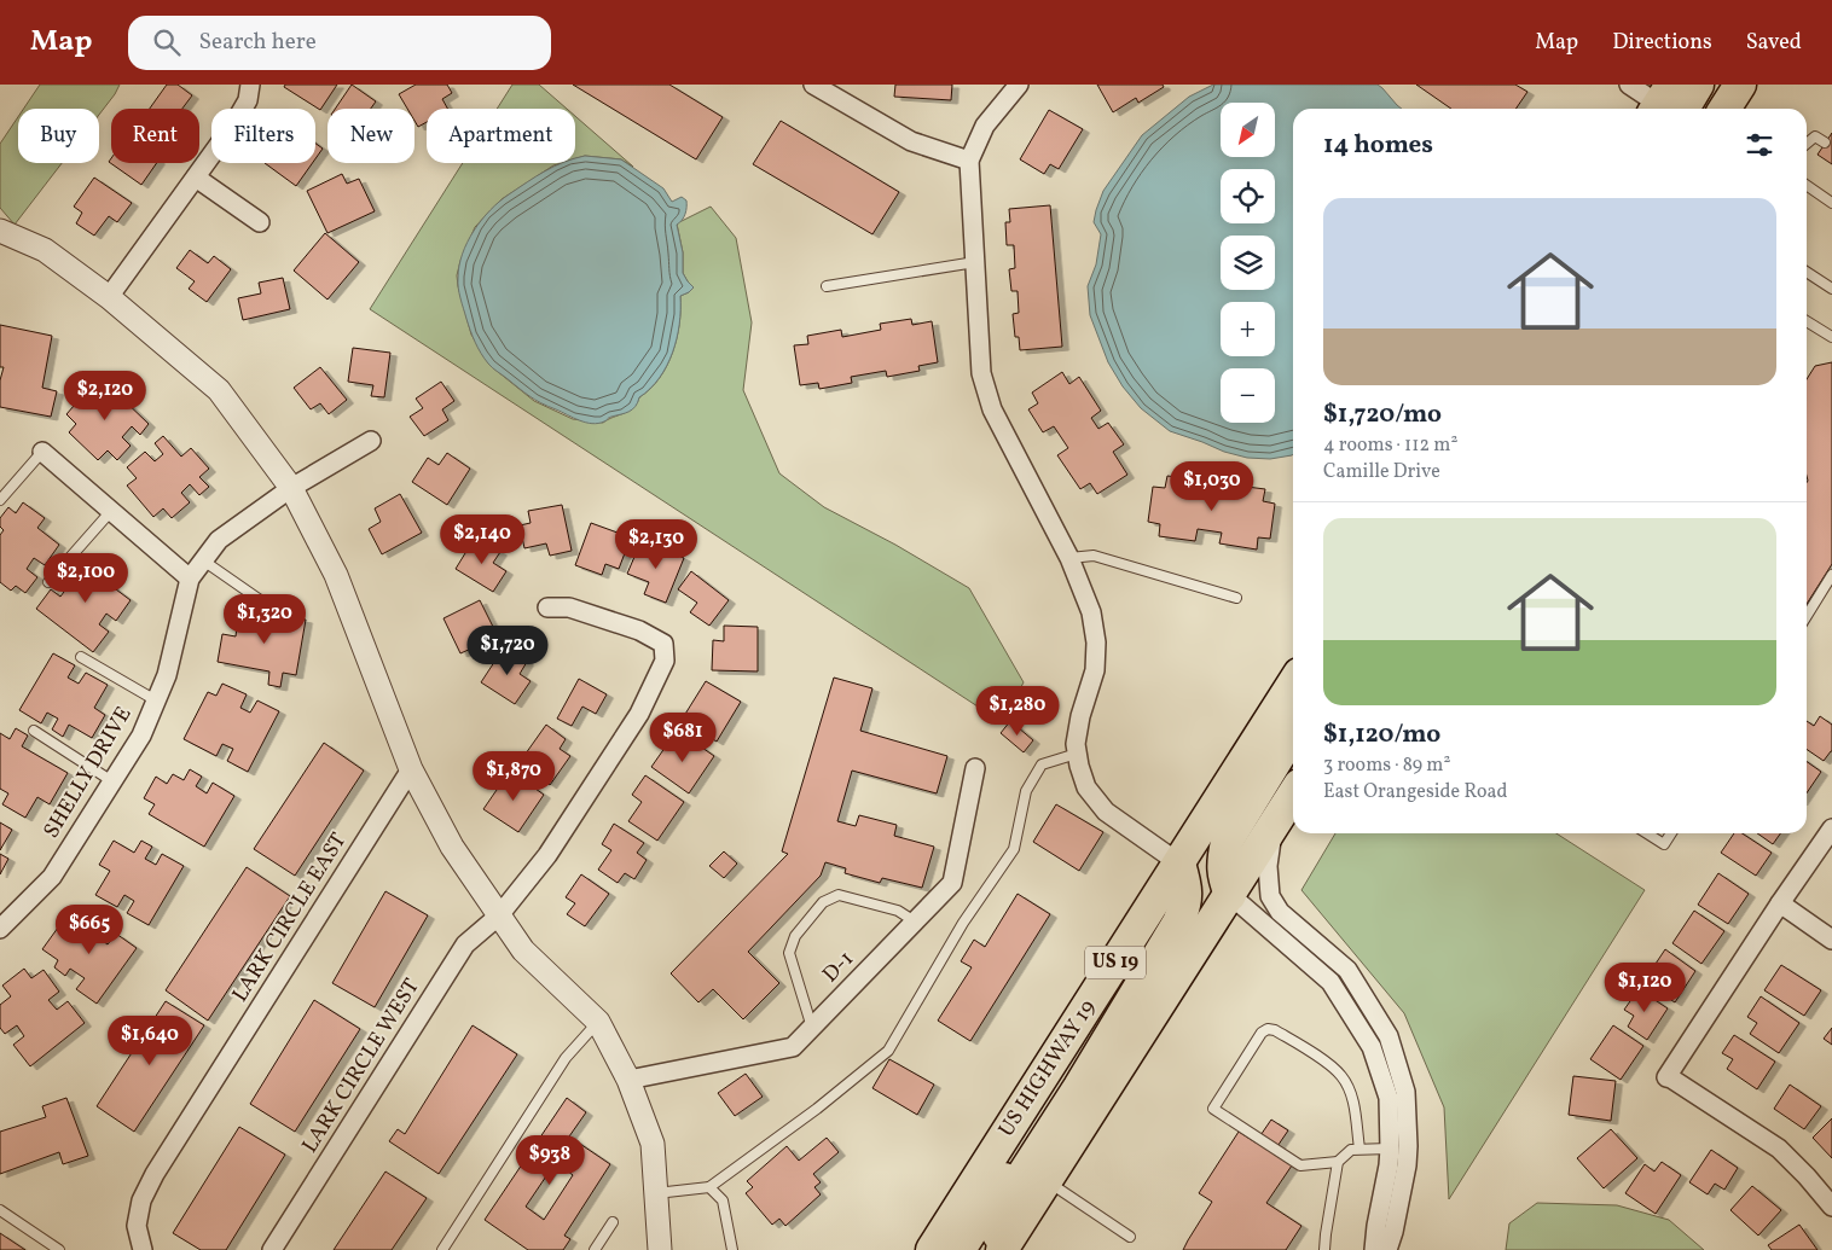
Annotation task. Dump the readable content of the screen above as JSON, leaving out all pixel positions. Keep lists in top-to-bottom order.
{
  "streets": {
    "highway": ["US 19", "US HIGHWAY 19"],
    "street": [
      "SHELLY DRIVE",
      "LARK CIRCLE EAST",
      "D-1",
      "LARK CIRCLE WEST"
    ]
  },
  "north": "bottom left",
  "page": {
    "header": "Map",
    "search": "Search here",
    "nav": ["Map", "Directions", "Saved"],
    "map_buttons": ["+", "−"],
    "chip": [
      "Buy",
      "Rent",
      "Filters",
      "New",
      "Apartment"
    ],
    "heading": "14 homes",
    "list": [
      {
        "name": "$1,720/mo",
        "note": "4 rooms · 112 m² · Camille Drive"
      },
      {
        "name": "$1,120/mo",
        "note": "3 rooms · 89 m² · East Orangeside Road"
      }
    ],
    "price": [
      "$2,120",
      "$1,030",
      "$2,140",
      "$2,130",
      "$2,100",
      "$1,320",
      "$1,720",
      "$1,280",
      "$681",
      "$1,870",
      "$665",
      "$1,120",
      "$1,640",
      "$938"
    ]
  }
}
